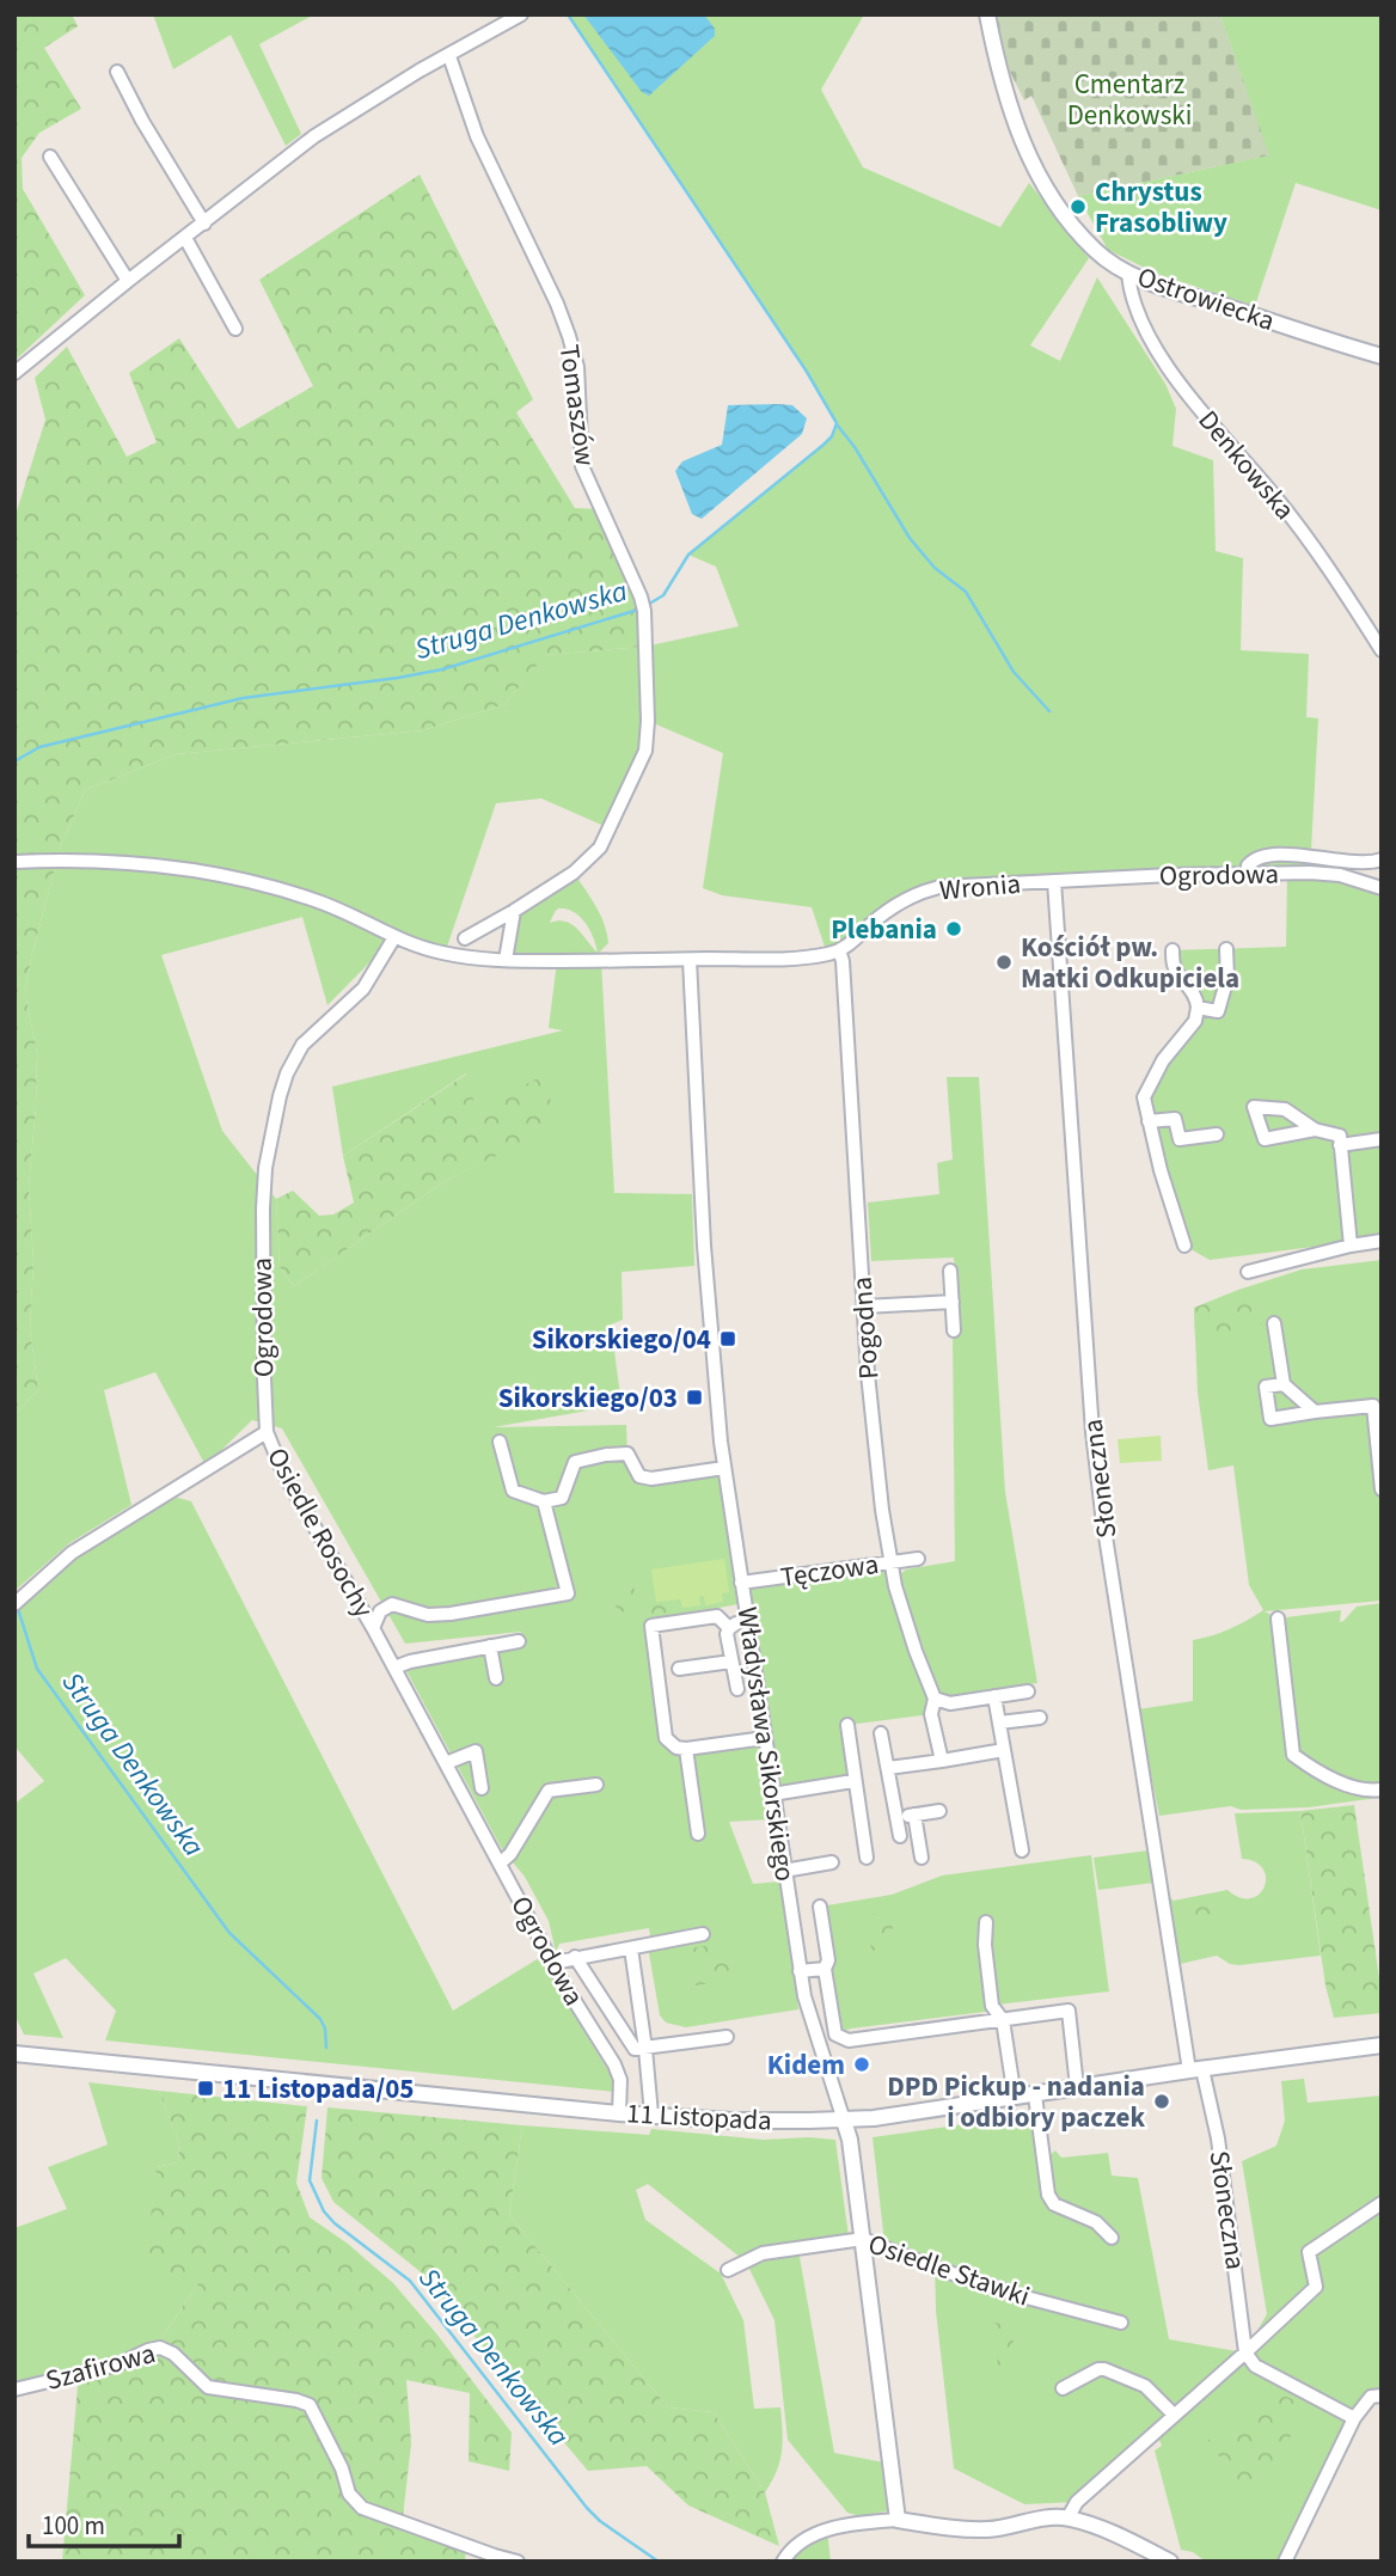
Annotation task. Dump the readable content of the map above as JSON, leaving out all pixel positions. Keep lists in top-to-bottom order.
{
  "streets": {
    "street": [
      "Ostrowiecka",
      "Tomaszów",
      "Denkowska",
      "Ogrodowa",
      "Wronia",
      "Pogodna",
      "Słoneczna",
      "Osiedle Rosochy",
      "Tęczowa",
      "Władysława Sikorskiego",
      "11 Listopada",
      "Osiedle Stawki",
      "Szafirowa"
    ]
  },
  "crossings": [
    ["Ostrowiecka", "Denkowska"],
    ["Ogrodowa", "Wronia"],
    ["Ogrodowa", "Słoneczna"],
    ["Ogrodowa", "Osiedle Rosochy"],
    ["Ogrodowa", "11 Listopada"],
    ["Wronia", "Pogodna"],
    ["Wronia", "Słoneczna"],
    ["Pogodna", "Tęczowa"],
    ["Słoneczna", "11 Listopada"],
    ["Tęczowa", "Władysława Sikorskiego"],
    ["Władysława Sikorskiego", "11 Listopada"],
    ["Władysława Sikorskiego", "Osiedle Stawki"]
  ],
  "water": ["Struga Denkowska"],
  "parks": ["Cmentarz Denkowski"],
  "places": {
    "other": [
      "Chrystus Frasobliwy",
      "Plebania",
      "Kościół pw. Matki Odkupiciela",
      "Kidem",
      "DPD Pickup - nadania i odbiory paczek"
    ],
    "transit": ["Sikorskiego/04", "Sikorskiego/03", "11 Listopada/05"]
  },
  "scale_bar": "100 m"
}
